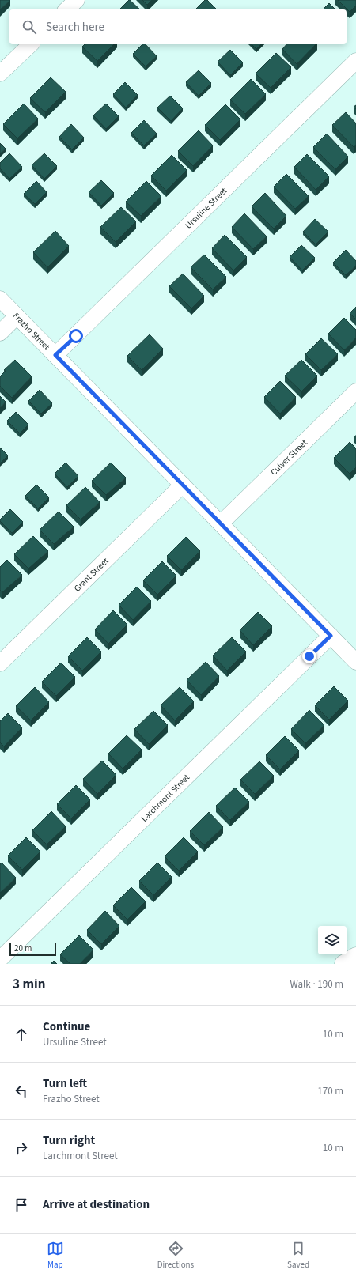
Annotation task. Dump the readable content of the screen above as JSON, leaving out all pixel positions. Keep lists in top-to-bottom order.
{
  "streets": {
    "street": [
      "Ursuline Street",
      "Frazho Street",
      "Culver Street",
      "Grant Street",
      "Larchmont Street"
    ]
  },
  "crossings": [
    ["Ursuline Street", "Frazho Street"],
    ["Frazho Street", "Culver Street"],
    ["Frazho Street", "Grant Street"],
    ["Frazho Street", "Larchmont Street"]
  ],
  "scale_bar": "20 m",
  "page": {
    "search": "Search here",
    "scale": "20 m",
    "heading": ["3 min", "Walk · 190 m"],
    "list": [
      ["Continue", "Ursuline Street", "10 m"],
      ["Turn left", "Frazho Street", "170 m"],
      ["Turn right", "Larchmont Street", "10 m"],
      "Arrive at destination"
    ],
    "nav": ["Map", "Directions", "Saved"]
  }
}
